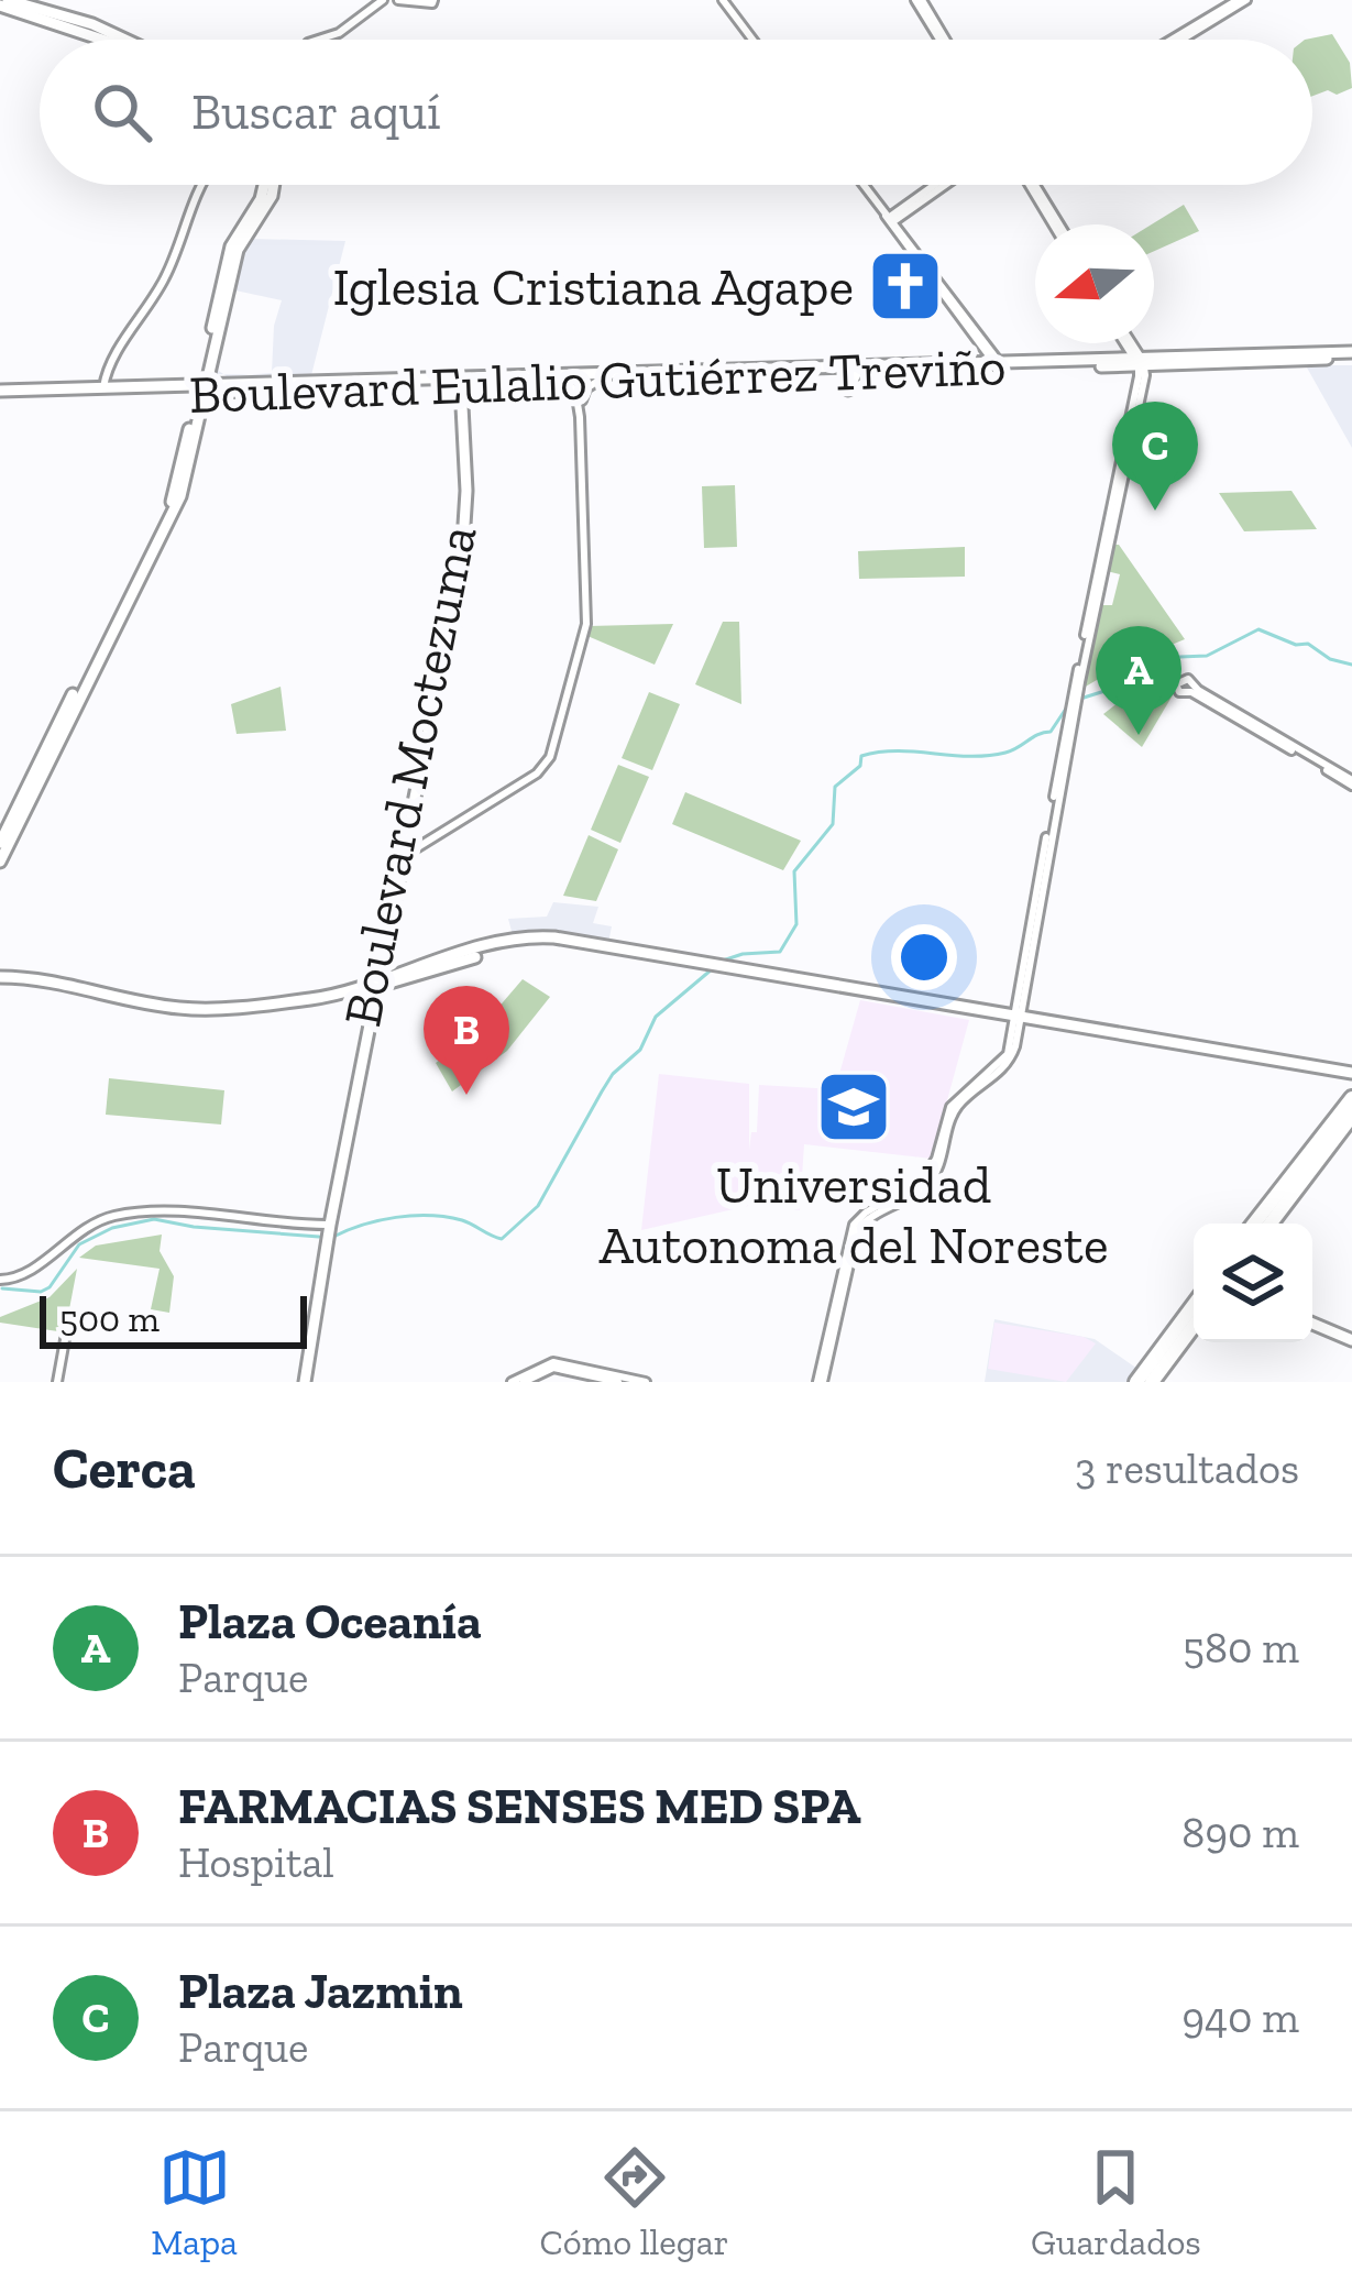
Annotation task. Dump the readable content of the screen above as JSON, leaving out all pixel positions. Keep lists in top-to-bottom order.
{
  "streets": {
    "main road": ["Boulevard Eulalio Gutiérrez Treviño", "Boulevard Moctezuma"]
  },
  "crossings": [
    ["Boulevard Eulalio Gutiérrez Treviño", "Boulevard Moctezuma"]
  ],
  "places": {
    "church": ["Iglesia Cristiana Agape"],
    "school or university": ["Universidad Autonoma del Noreste"]
  },
  "scale_bar": "500 m",
  "north": "left",
  "page": {
    "search": "Buscar aquí",
    "pins": ["C", "A", "B"],
    "scale": "500 m",
    "heading": ["Cerca", "3 resultados"],
    "list": [
      {
        "mark": "A",
        "name": "Plaza Oceanía",
        "note": "Parque",
        "value": "580 m"
      },
      {
        "mark": "B",
        "name": "FARMACIAS SENSES MED SPA",
        "note": "Hospital",
        "value": "890 m"
      },
      {
        "mark": "C",
        "name": "Plaza Jazmin",
        "note": "Parque",
        "value": "940 m"
      }
    ],
    "nav": ["Mapa", "Cómo llegar", "Guardados"]
  }
}
